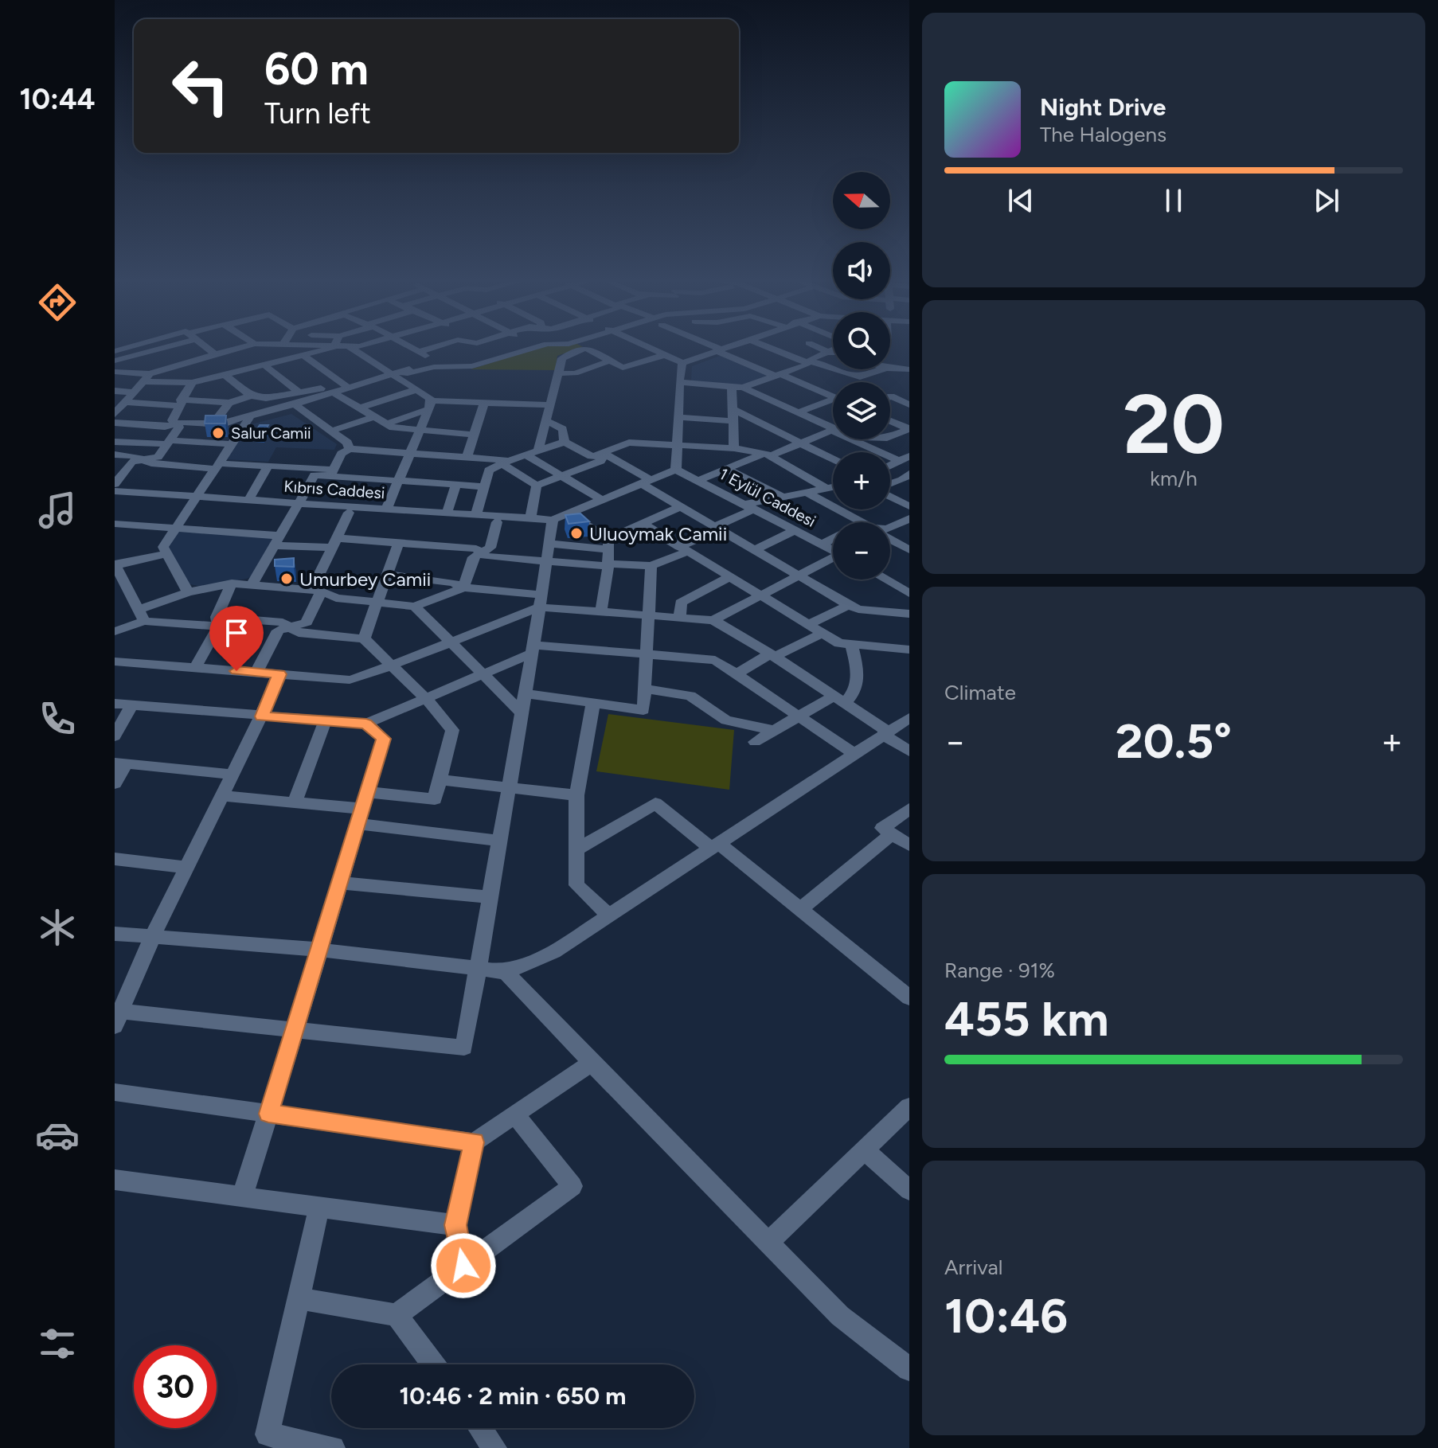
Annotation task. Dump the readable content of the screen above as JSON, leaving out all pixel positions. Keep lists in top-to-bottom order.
{
  "streets": {
    "street": ["Kıbrıs Caddesi", "1 Eylül Caddesi"]
  },
  "places": ["Salur Camii", "Uluoymak Camii", "Umurbey Camii"],
  "north": "left",
  "page": {
    "tabs": "10:44",
    "turn": ["60 m", "Turn left"],
    "song": ["Night Drive", "The Halogens"],
    "map_buttons": ["+", "−"],
    "tile": [
      ["20", "km/h"],
      "Climate",
      ["Range · 91%", "455 km"],
      ["Arrival", "10:46"]
    ],
    "heat": ["−", "20.5°", "+"],
    "limit": "30",
    "trip": "10:46 · 2 min · 650 m"
  }
}
